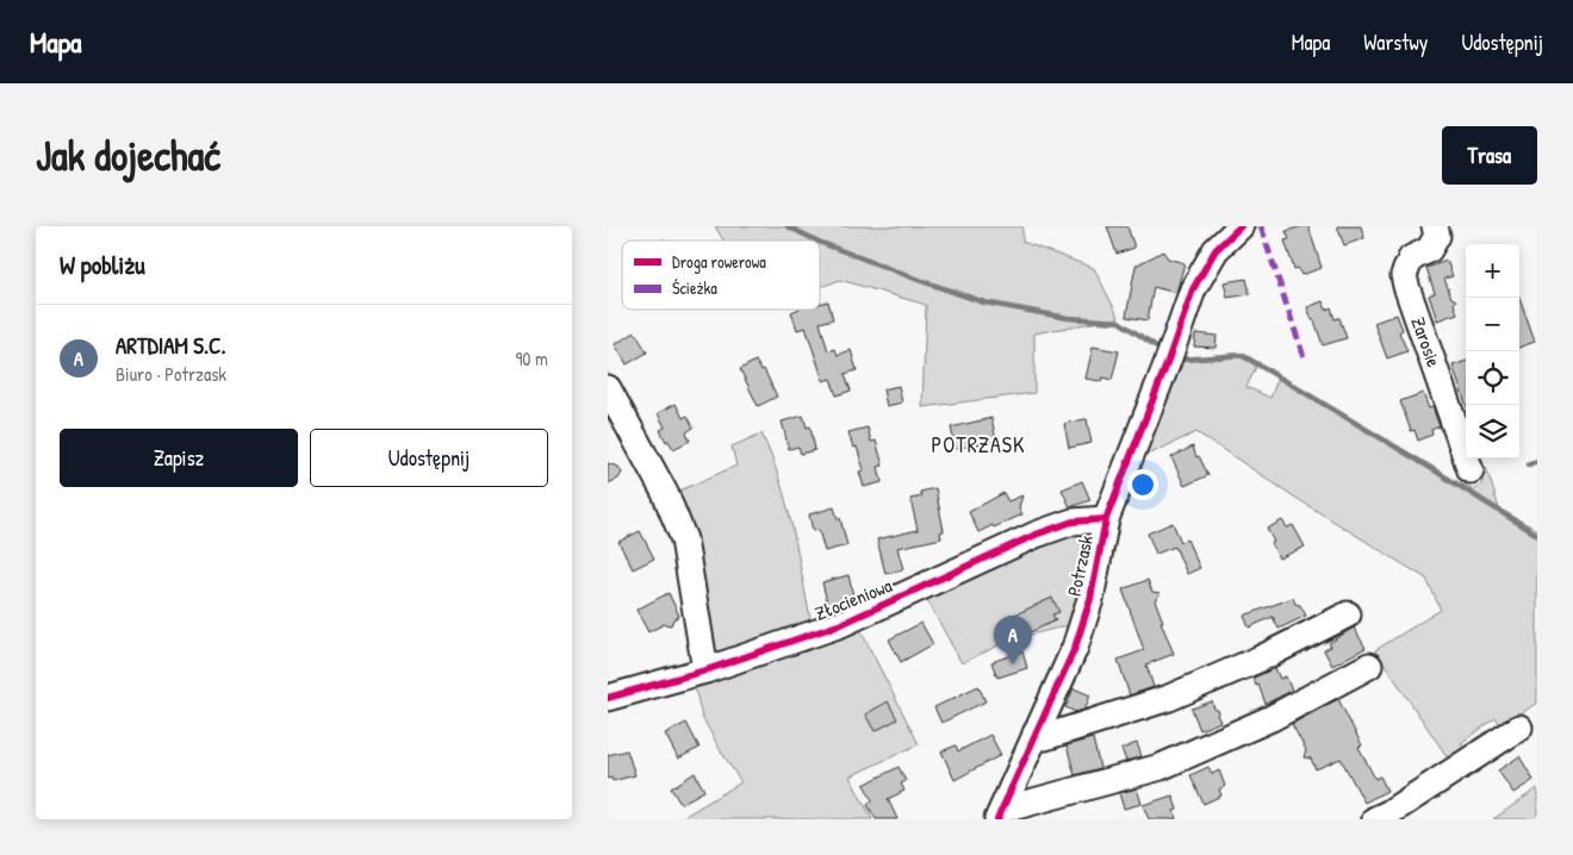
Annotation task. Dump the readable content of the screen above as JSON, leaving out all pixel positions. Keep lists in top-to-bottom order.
{
  "streets": {
    "street": ["Zarosie", "Potrzask", "Złocieniowa"]
  },
  "crossings": [
    ["Potrzask", "Złocieniowa"]
  ],
  "districts": ["POTRZASK"],
  "legend": ["Droga rowerowa", "Ścieżka"],
  "page": {
    "header": "Mapa",
    "nav": ["Mapa", "Warstwy", "Udostępnij"],
    "buttons": [
      "Trasa",
      ["Zapisz", "Udostępnij"]
    ],
    "title": "Jak dojechać",
    "heading": "W pobliżu",
    "map_buttons": ["+", "−"],
    "list": [
      {
        "mark": "A",
        "name": "ARTDIAM S.C.",
        "note": "Biuro · Potrzask",
        "value": "90 m"
      }
    ],
    "pins": "A"
  }
}
